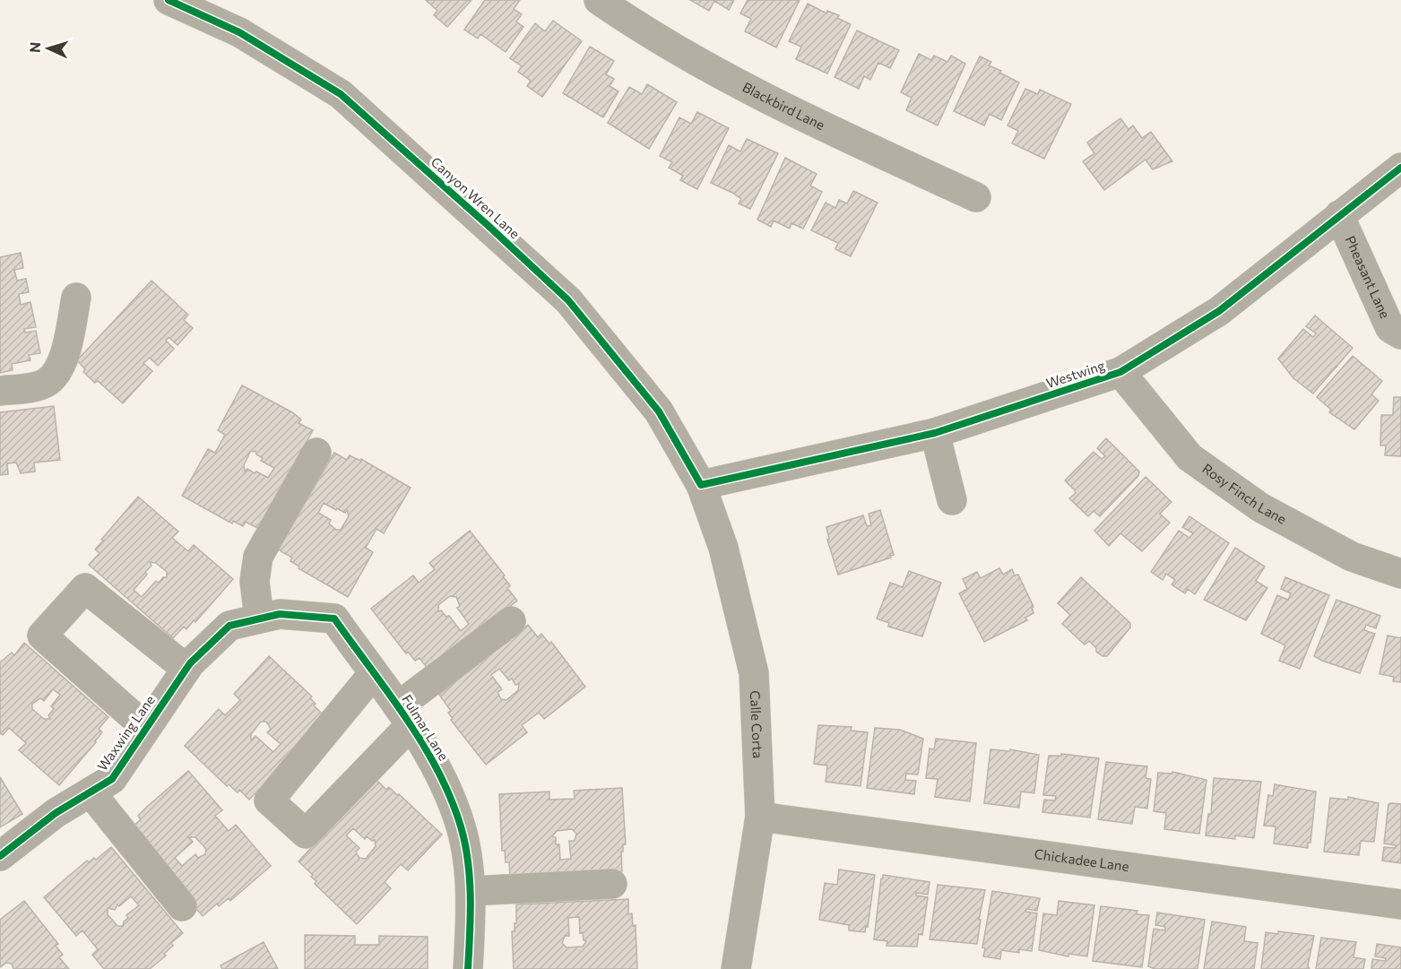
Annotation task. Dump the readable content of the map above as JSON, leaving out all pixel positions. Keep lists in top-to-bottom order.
{
  "streets": {
    "street": [
      "Blackbird Lane",
      "Canyon Wren Lane",
      "Pheasant Lane",
      "Westwing",
      "Rosy Finch Lane",
      "Calle Corta",
      "Fulmar Lane",
      "Waxwing Lane",
      "Chickadee Lane"
    ]
  },
  "crossings": [
    ["Canyon Wren Lane", "Westwing"],
    ["Canyon Wren Lane", "Calle Corta"],
    ["Pheasant Lane", "Westwing"],
    ["Westwing", "Rosy Finch Lane"],
    ["Westwing", "Calle Corta"],
    ["Calle Corta", "Chickadee Lane"],
    ["Fulmar Lane", "Waxwing Lane"]
  ],
  "north": "left"
}
